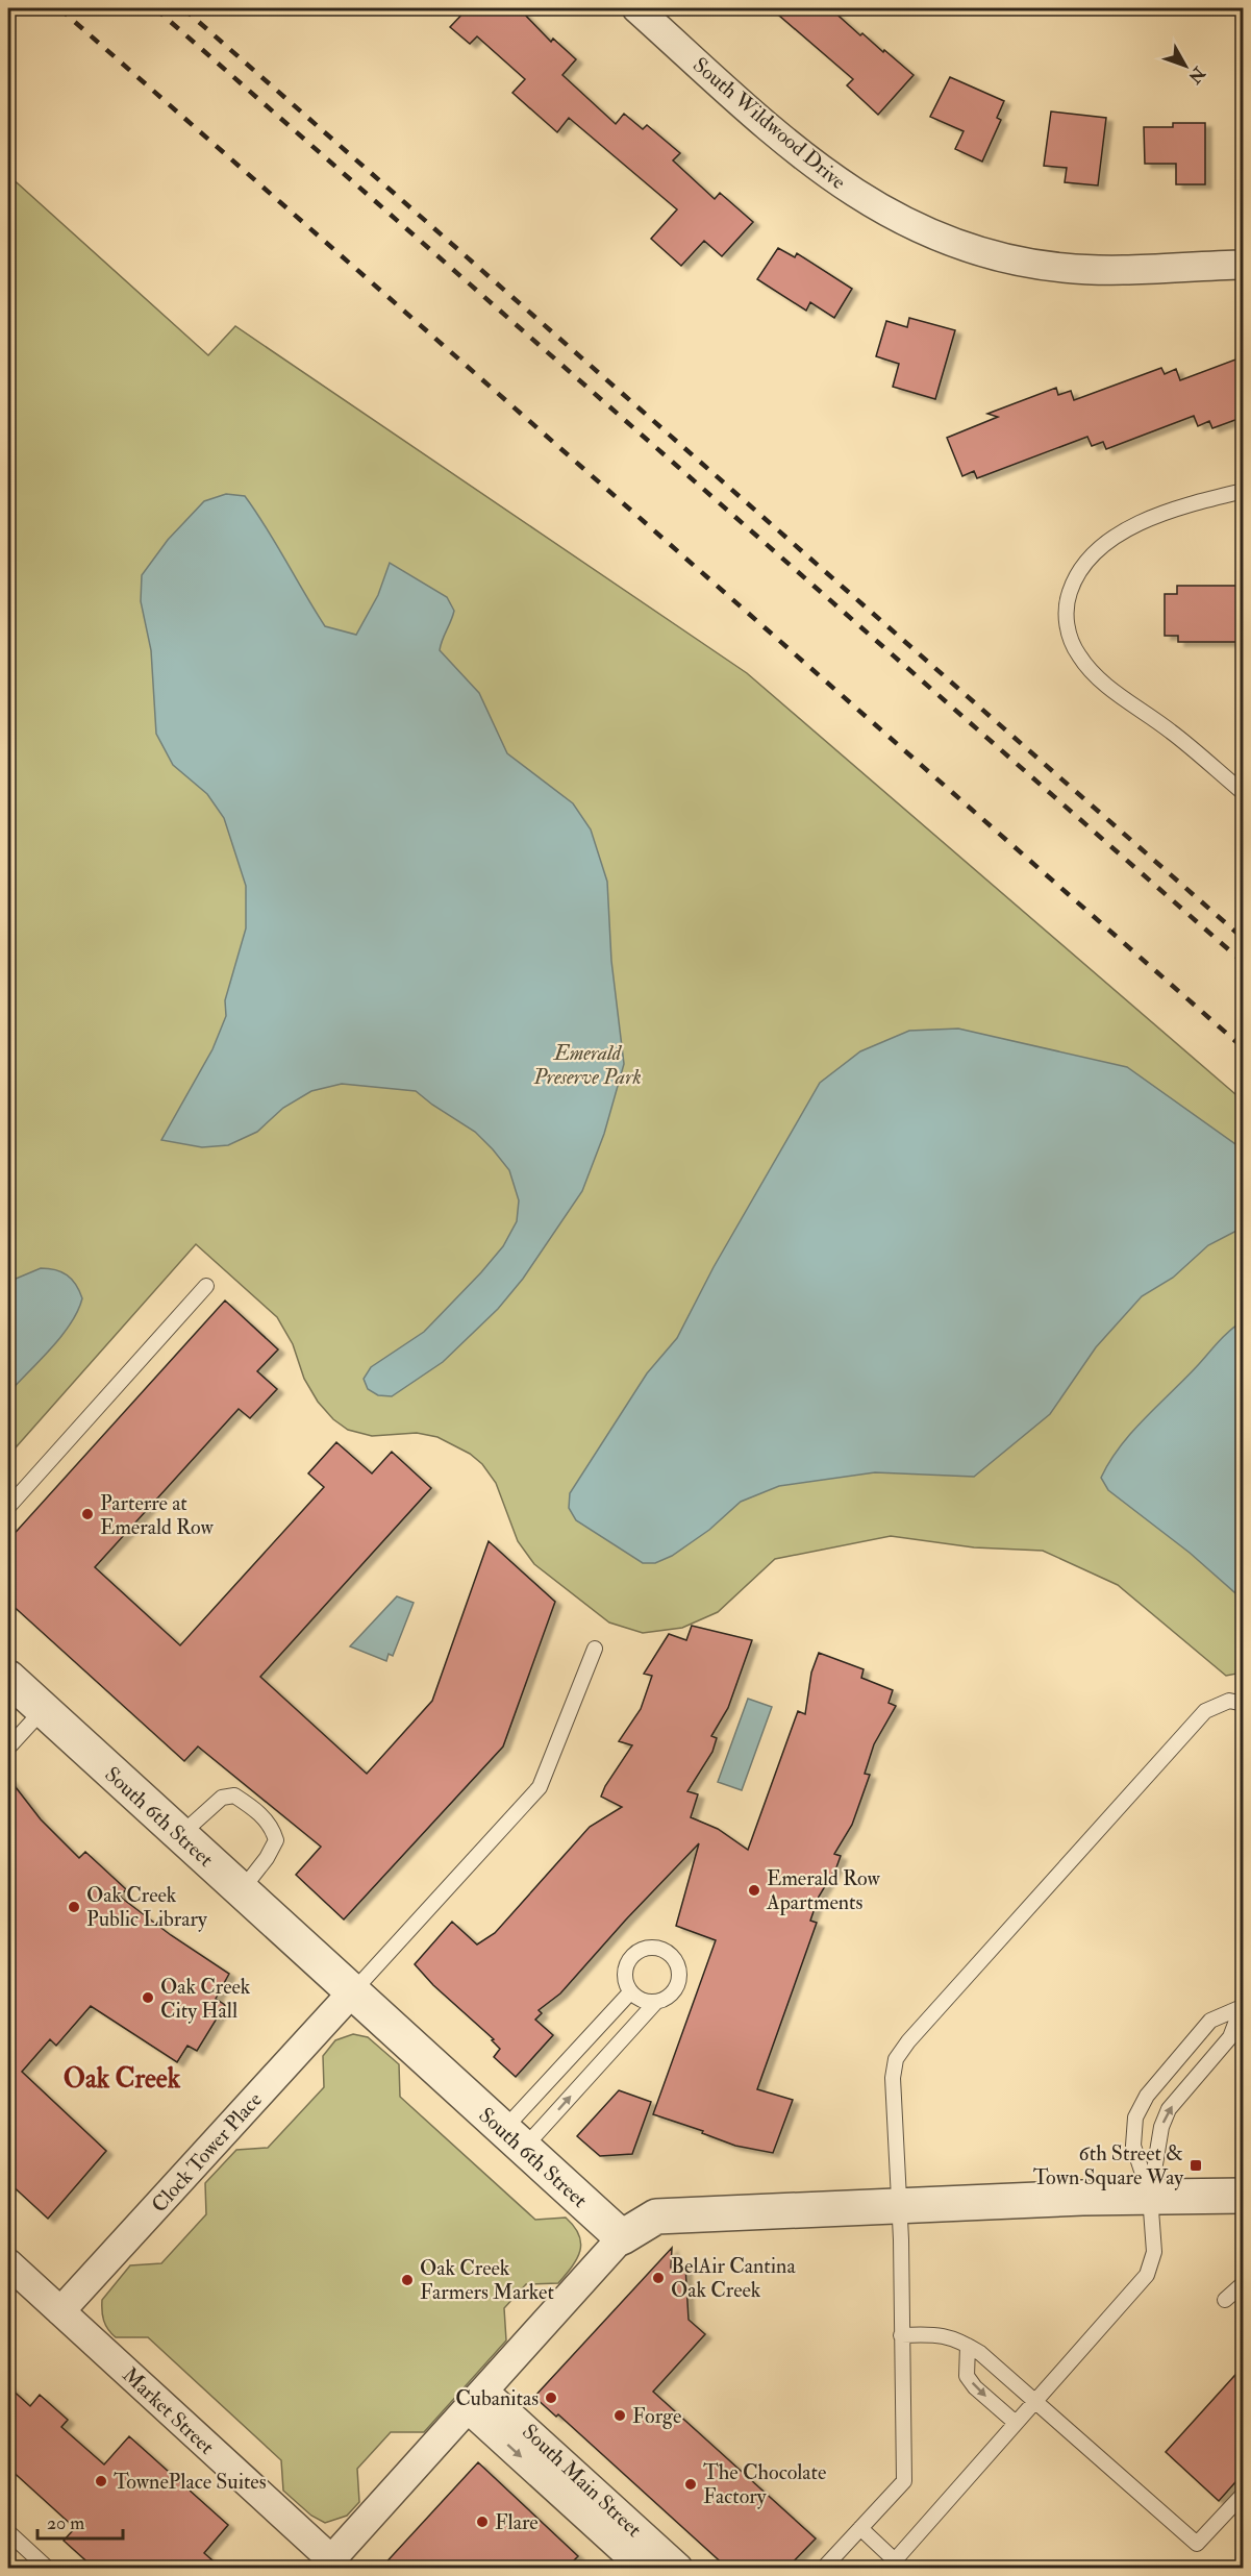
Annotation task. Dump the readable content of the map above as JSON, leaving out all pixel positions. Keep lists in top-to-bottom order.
{
  "streets": {
    "street": [
      "South Wildwood Drive",
      "South 6th Street",
      "Clock Tower Place",
      "Market Street",
      "South Main Street"
    ]
  },
  "crossings": [
    ["South 6th Street", "Clock Tower Place"],
    ["Clock Tower Place", "Market Street"]
  ],
  "districts": ["Oak Creek"],
  "parks": ["Emerald Preserve Park"],
  "places": {
    "other": [
      "Parterre at Emerald Row",
      "Emerald Row Apartments",
      "Oak Creek Public Library",
      "Oak Creek City Hall",
      "BelAir Cantina Oak Creek",
      "Oak Creek Farmers Market",
      "Cubanitas",
      "Forge",
      "TownePlace Suites",
      "The Chocolate Factory",
      "Flare"
    ],
    "transit": ["6th Street & Town Square Way"]
  },
  "scale_bar": "20 m",
  "north": "bottom right"
}
